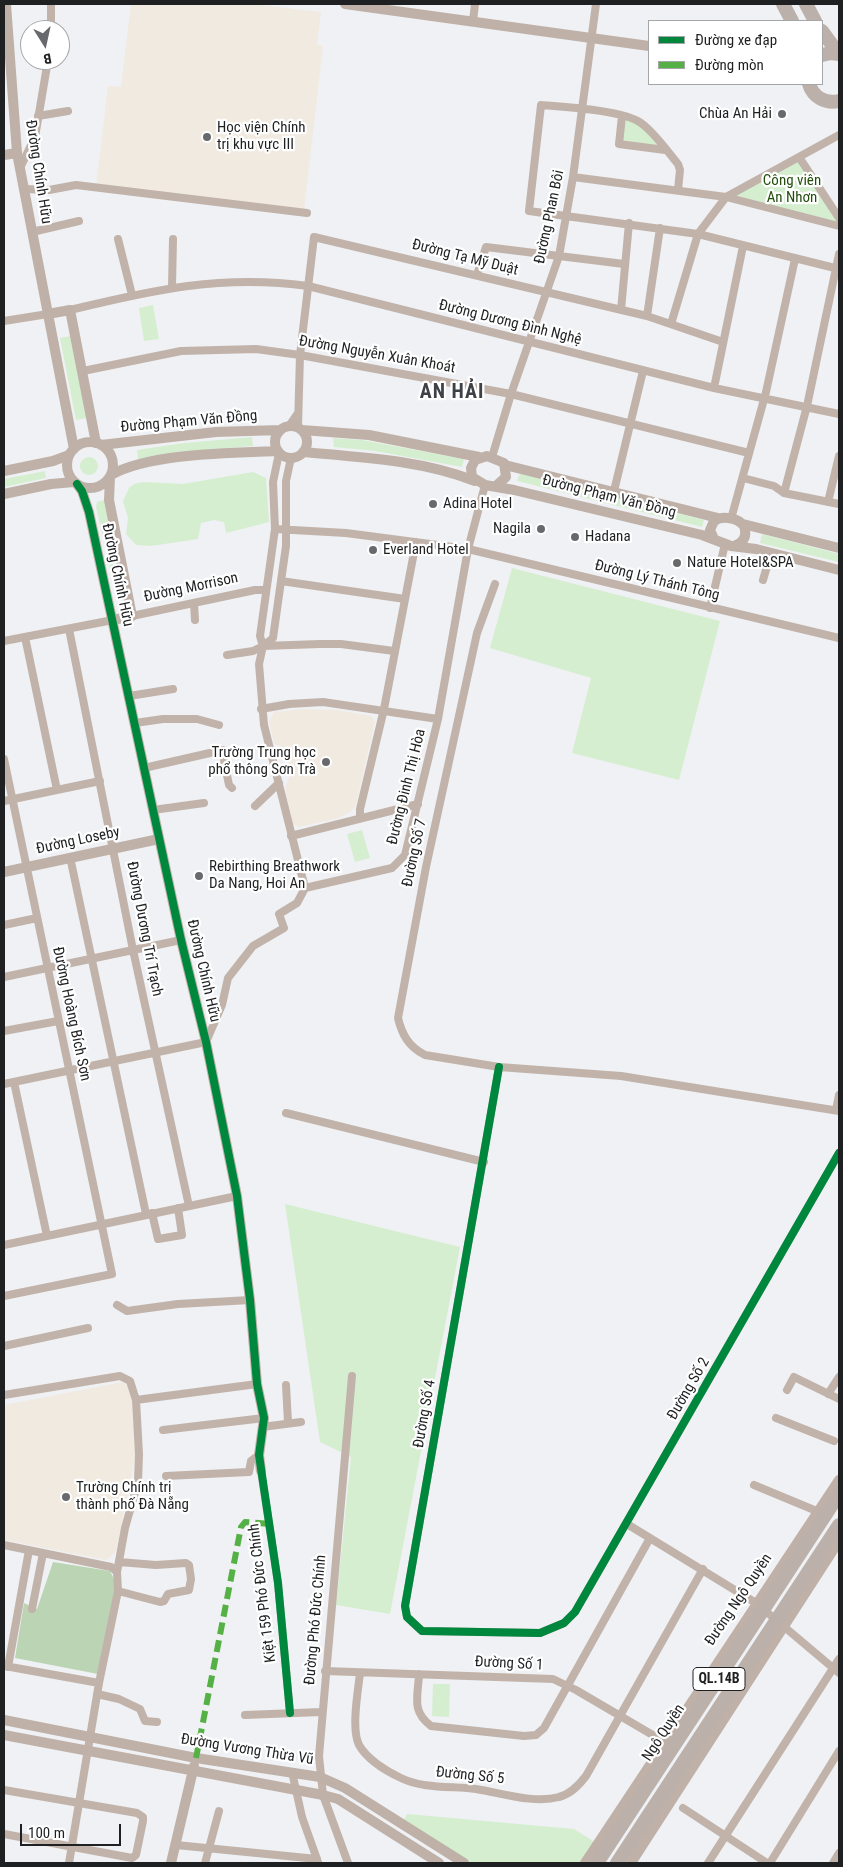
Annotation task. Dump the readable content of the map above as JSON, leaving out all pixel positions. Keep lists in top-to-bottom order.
{
  "streets": {
    "highway": ["QL.14B", "Ngô Quyền"],
    "street": [
      "Đường Chính Hữu",
      "Đường Phan Bôi",
      "Đường Tạ Mỹ Duật",
      "Đường Dương Đình Nghệ",
      "Đường Nguyễn Xuân Khoát",
      "Đường Phạm Văn Đồng",
      "Đường Lý Thánh Tông",
      "Đường Morrison",
      "Đường Đinh Thị Hòa",
      "Đường Loseby",
      "Đường Số 7",
      "Đường Dương Trí Trạch",
      "Đường Hoàng Bích Sơn",
      "Đường Số 2",
      "Đường Số 4",
      "Kiệt 159 Phó Đức Chính",
      "Đường Ngô Quyền",
      "Đường Phó Đức Chính",
      "Đường Số 1",
      "Đường Vương Thừa Vũ",
      "Đường Số 5"
    ]
  },
  "crossings": [
    ["Đường Chính Hữu", "Đường Phạm Văn Đồng"],
    ["Đường Chính Hữu", "Đường Morrison"],
    ["Đường Chính Hữu", "Đường Loseby"],
    ["Đường Chính Hữu", "Kiệt 159 Phó Đức Chính"],
    ["Đường Phan Bôi", "Đường Tạ Mỹ Duật"],
    ["Đường Phan Bôi", "Đường Dương Đình Nghệ"],
    ["Đường Phan Bôi", "Đường Nguyễn Xuân Khoát"],
    ["Đường Phan Bôi", "Đường Phạm Văn Đồng"],
    ["Đường Phan Bôi", "Đường Đinh Thị Hòa"],
    ["Đường Tạ Mỹ Duật", "Đường Dương Đình Nghệ"],
    ["Đường Phạm Văn Đồng", "Đường Đinh Thị Hòa"],
    ["Đường Lý Thánh Tông", "Đường Đinh Thị Hòa"],
    ["Đường Morrison", "Đường Dương Trí Trạch"],
    ["Đường Loseby", "Đường Dương Trí Trạch"],
    ["Đường Loseby", "Đường Hoàng Bích Sơn"],
    ["Đường Số 7", "Đường Số 4"],
    ["Đường Số 2", "Đường Số 4"],
    ["Đường Ngô Quyền", "Ngô Quyền"],
    ["Đường Phó Đức Chính", "Đường Số 1"],
    ["Đường Phó Đức Chính", "Đường Vương Thừa Vũ"],
    ["Đường Số 1", "Ngô Quyền"],
    ["Đường Số 1", "Đường Số 5"]
  ],
  "districts": ["AN HẢI"],
  "parks": ["Công viên An Nhơn"],
  "places": [
    "Chùa An Hải",
    "Học viện Chính trị khu vực III",
    "Adina Hotel",
    "Nagila",
    "Hadana",
    "Everland Hotel",
    "Nature Hotel&SPA",
    "Trường Trung học phổ thông Sơn Trà",
    "Rebirthing Breathwork Da Nang, Hoi An",
    "Trường Chính trị thành phố Đà Nẵng"
  ],
  "legend": ["Đường xe đạp", "Đường mòn"],
  "scale_bar": "100 m",
  "north": "bottom"
}
